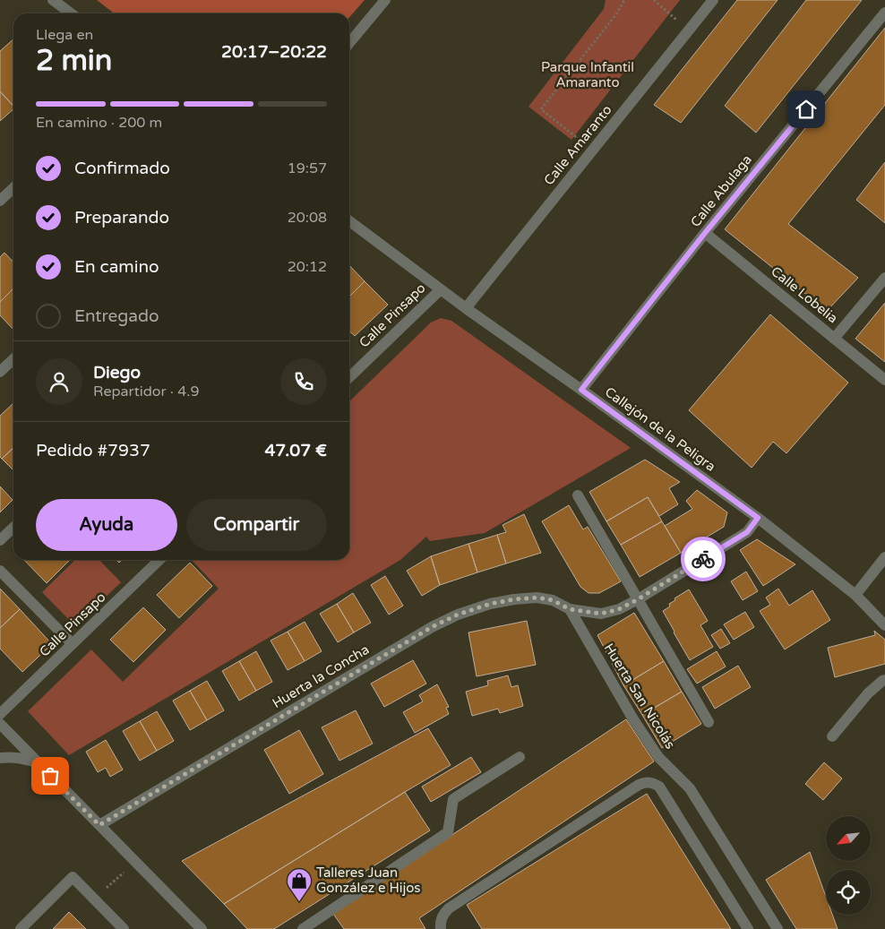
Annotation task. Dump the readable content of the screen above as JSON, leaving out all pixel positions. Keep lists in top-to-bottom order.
{
  "streets": {
    "street": [
      "Calle Amaranto",
      "Calle Abulaga",
      "Calle Lobelia",
      "Calle Pinsapo",
      "Callejón de la Peligra",
      "Huerta la Concha",
      "Huerta San Nicolás"
    ]
  },
  "crossings": [
    ["Calle Amaranto", "Callejón de la Peligra"],
    ["Calle Abulaga", "Calle Lobelia"],
    ["Calle Abulaga", "Callejón de la Peligra"],
    ["Calle Pinsapo", "Callejón de la Peligra"],
    ["Huerta la Concha", "Huerta San Nicolás"]
  ],
  "parks": ["Parque Infantil Amaranto"],
  "places": {
    "shop": ["Talleres Juan González e Hijos"]
  },
  "north": "bottom left",
  "page": {
    "heading": ["2 min", "Llega en", "20:17–20:22"],
    "panel": [
      "Diego",
      "Repartidor · 4.9",
      "Pedido #7937",
      "47.07 €"
    ],
    "bar": "En camino · 200 m",
    "list": [
      ["Confirmado", "19:57"],
      ["Preparando", "20:08"],
      ["En camino", "20:12"],
      "Entregado"
    ],
    "buttons": ["Ayuda", "Compartir"]
  }
}
